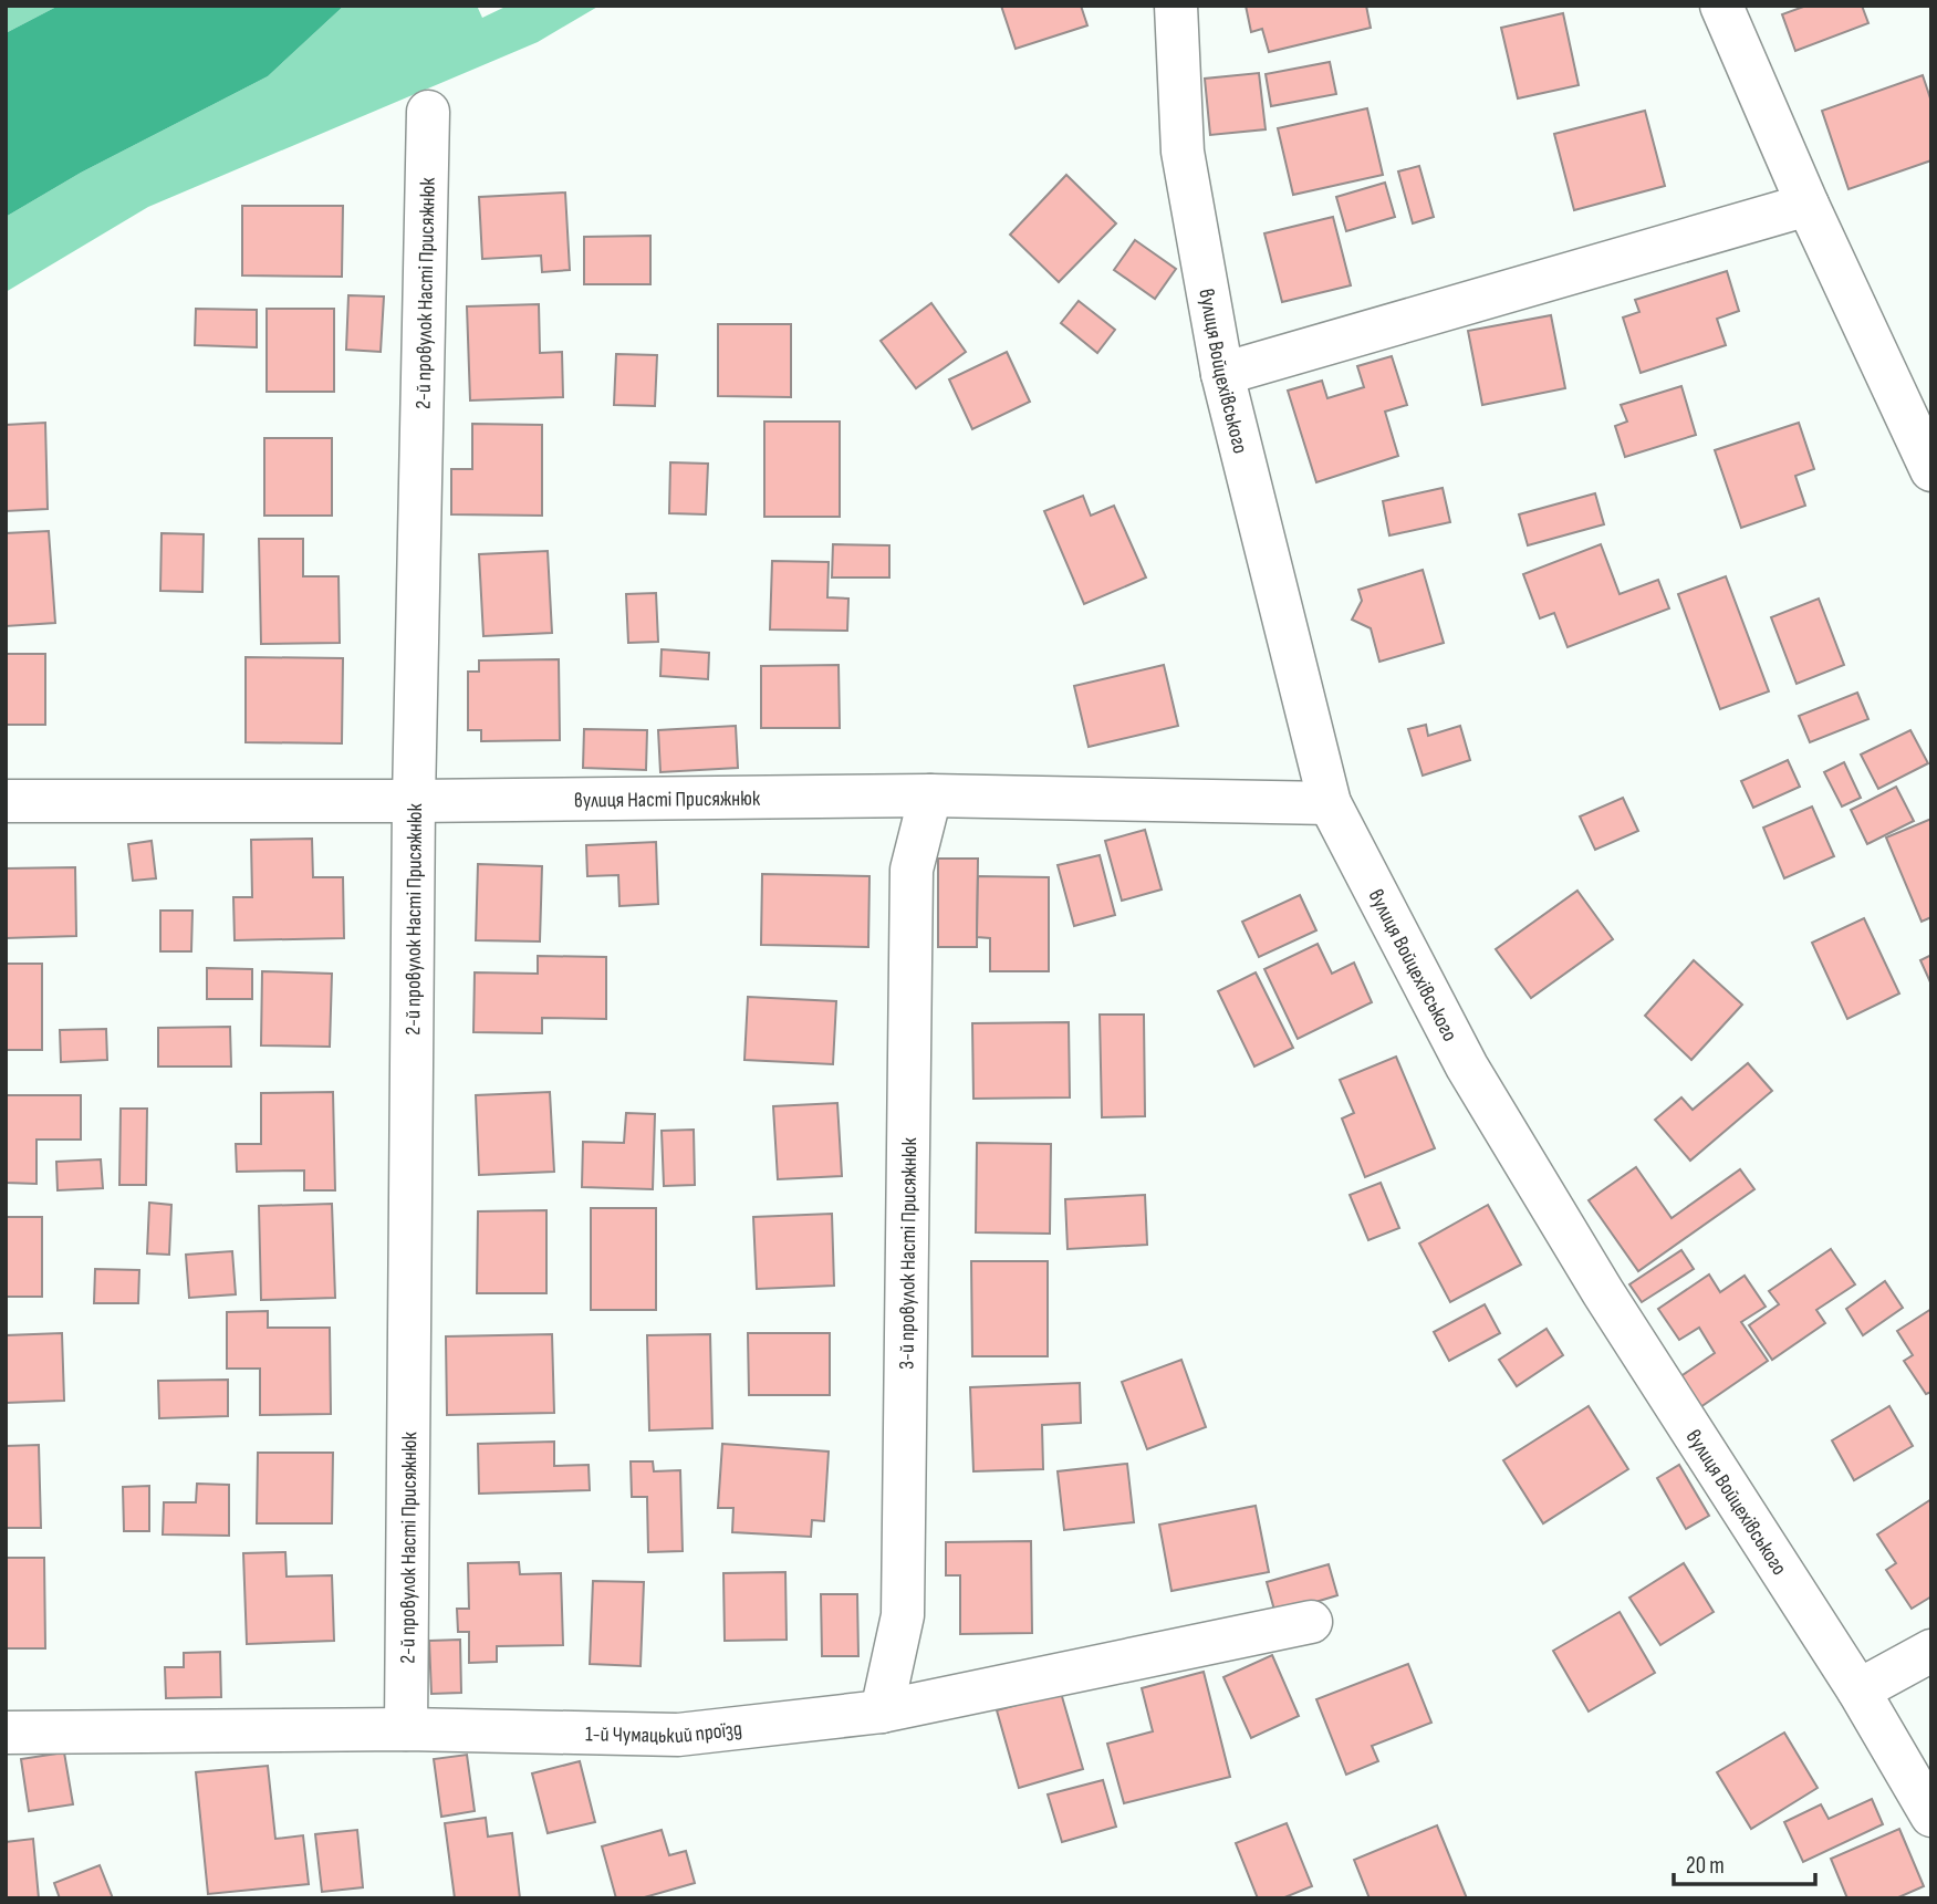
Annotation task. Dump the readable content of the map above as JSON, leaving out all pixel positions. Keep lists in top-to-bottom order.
{
  "streets": {
    "street": [
      "2-й провулок Насті Присяжнюк",
      "вулиця Войцехівського",
      "вулиця Насті Присяжнюк",
      "3-й провулок Насті Присяжнюк",
      "1-й Чумацький проїзд"
    ]
  },
  "crossings": [
    ["2-й провулок Насті Присяжнюк", "вулиця Насті Присяжнюк"],
    ["2-й провулок Насті Присяжнюк", "1-й Чумацький проїзд"],
    ["вулиця Войцехівського", "вулиця Насті Присяжнюк"],
    ["вулиця Насті Присяжнюк", "3-й провулок Насті Присяжнюк"],
    ["3-й провулок Насті Присяжнюк", "1-й Чумацький проїзд"]
  ],
  "scale_bar": "20 m"
}
